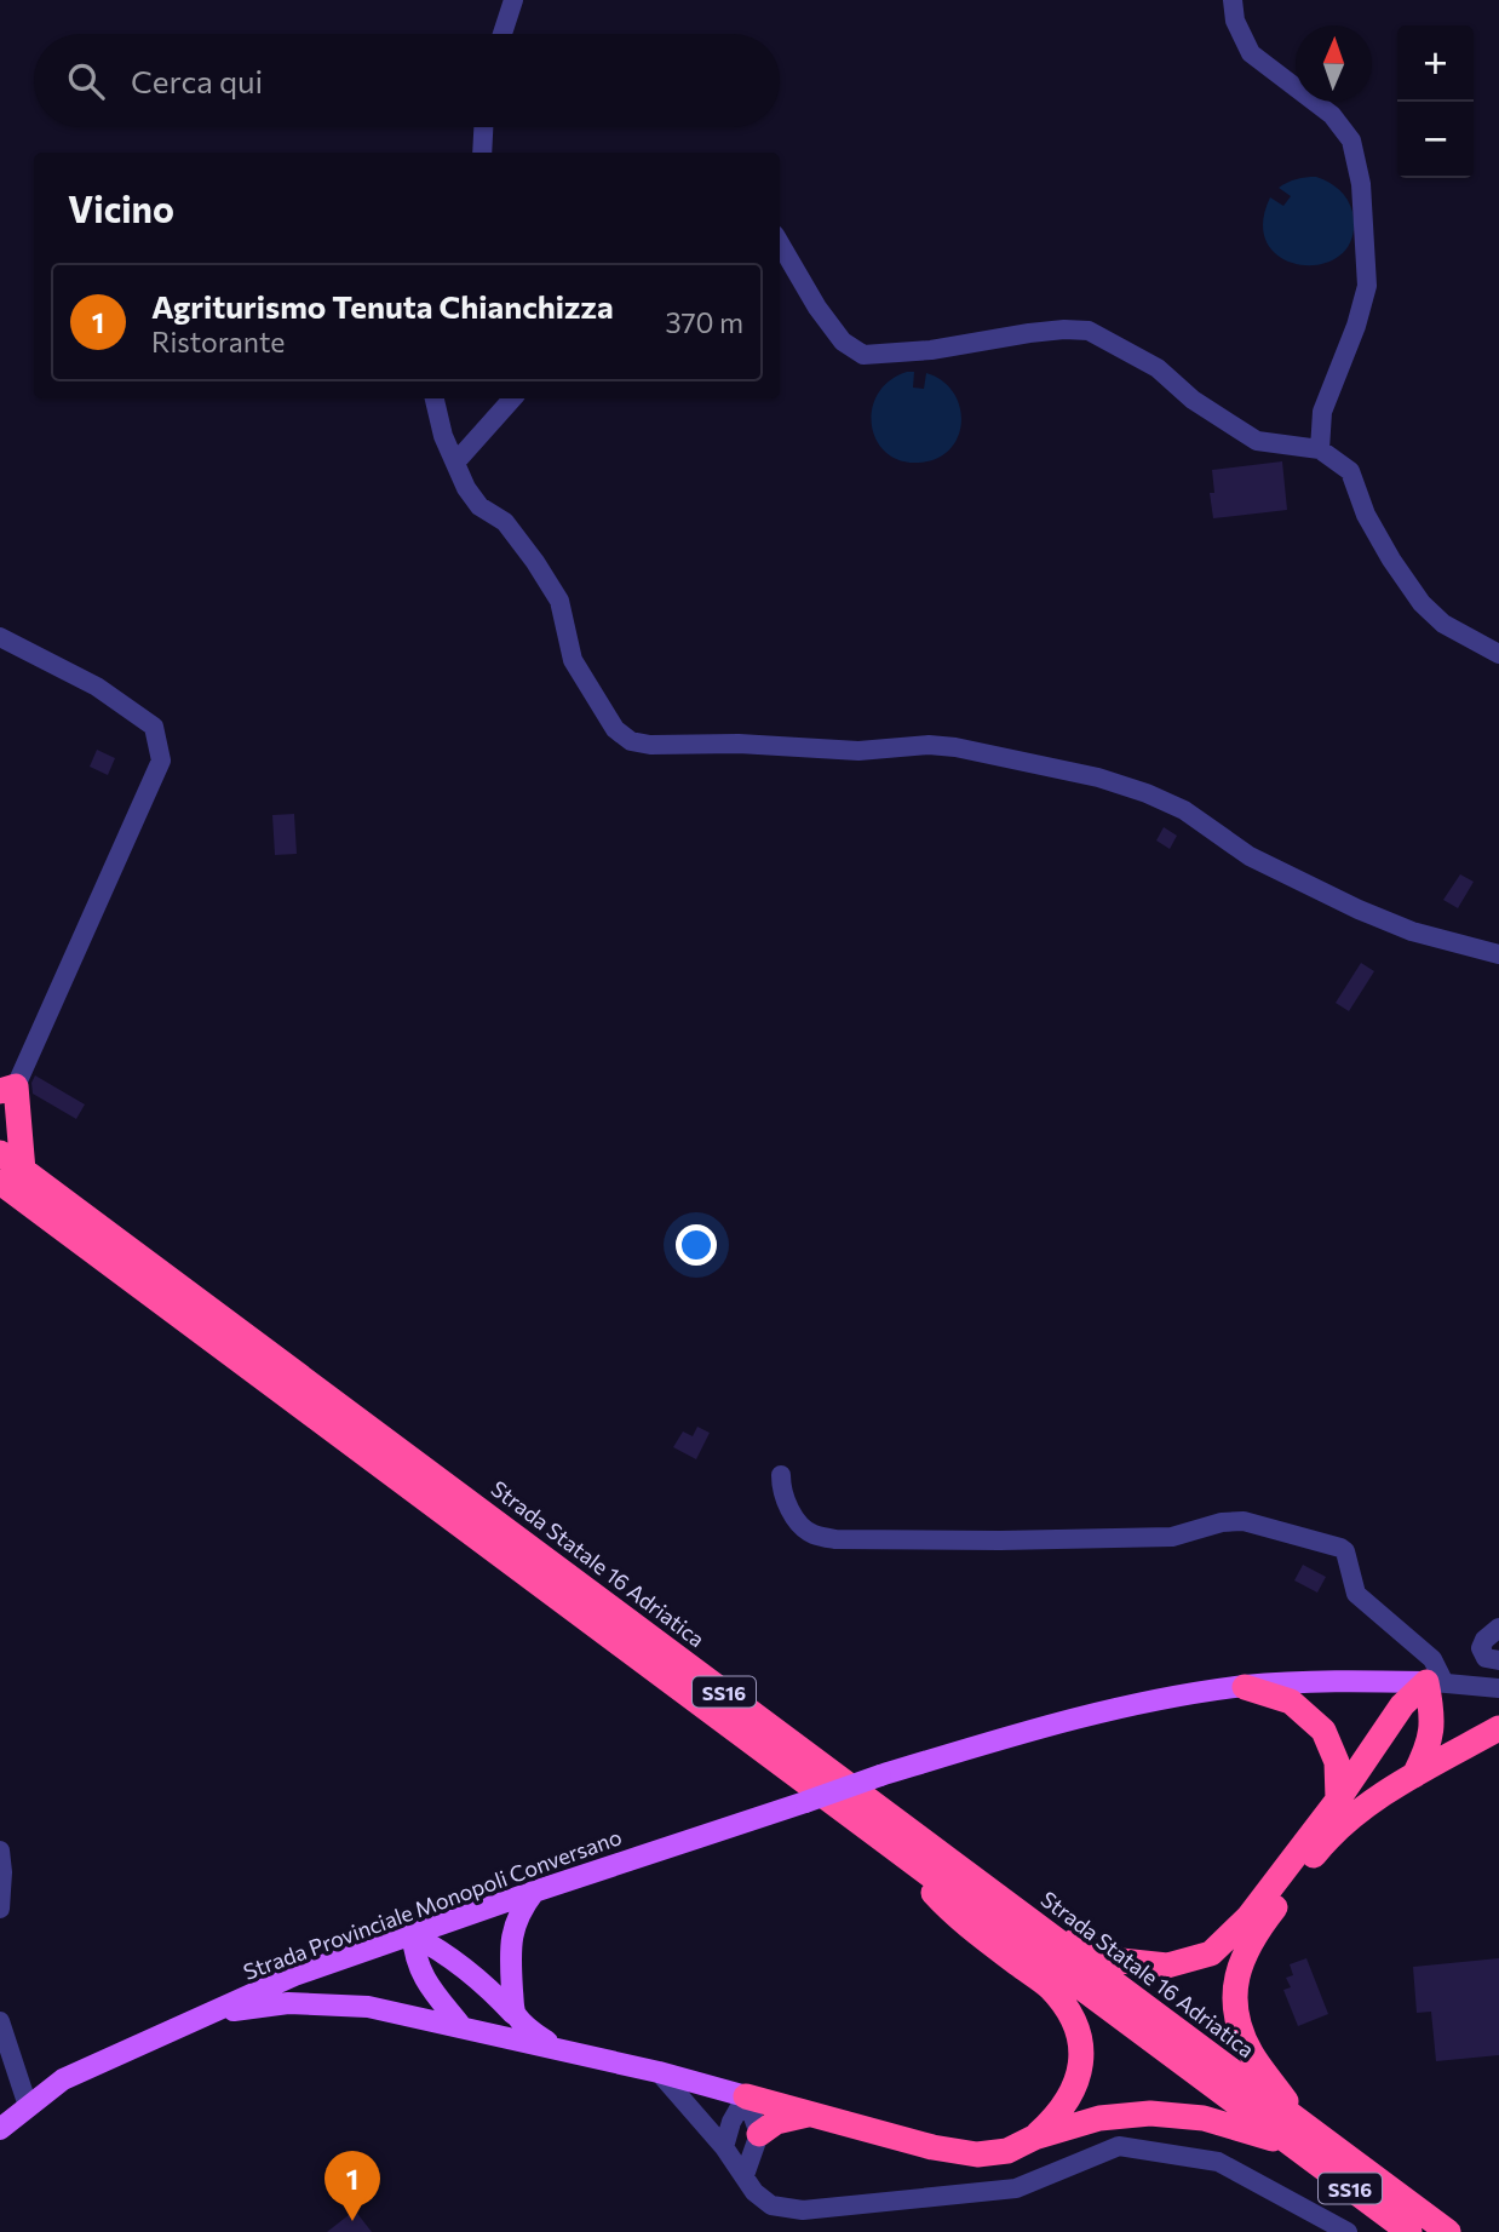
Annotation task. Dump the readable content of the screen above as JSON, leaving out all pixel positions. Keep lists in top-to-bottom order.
{
  "streets": {
    "highway": ["Strada Statale 16 Adriatica", "SS16"],
    "main road": ["Strada Provinciale Monopoli Conversano"]
  },
  "north": "top",
  "page": {
    "map_buttons": ["+", "−"],
    "search": "Cerca qui",
    "heading": "Vicino",
    "list": [
      {
        "mark": "1",
        "name": "Agriturismo Tenuta Chianchizza",
        "note": "Ristorante",
        "value": "370 m"
      }
    ],
    "pins": "1"
  }
}
